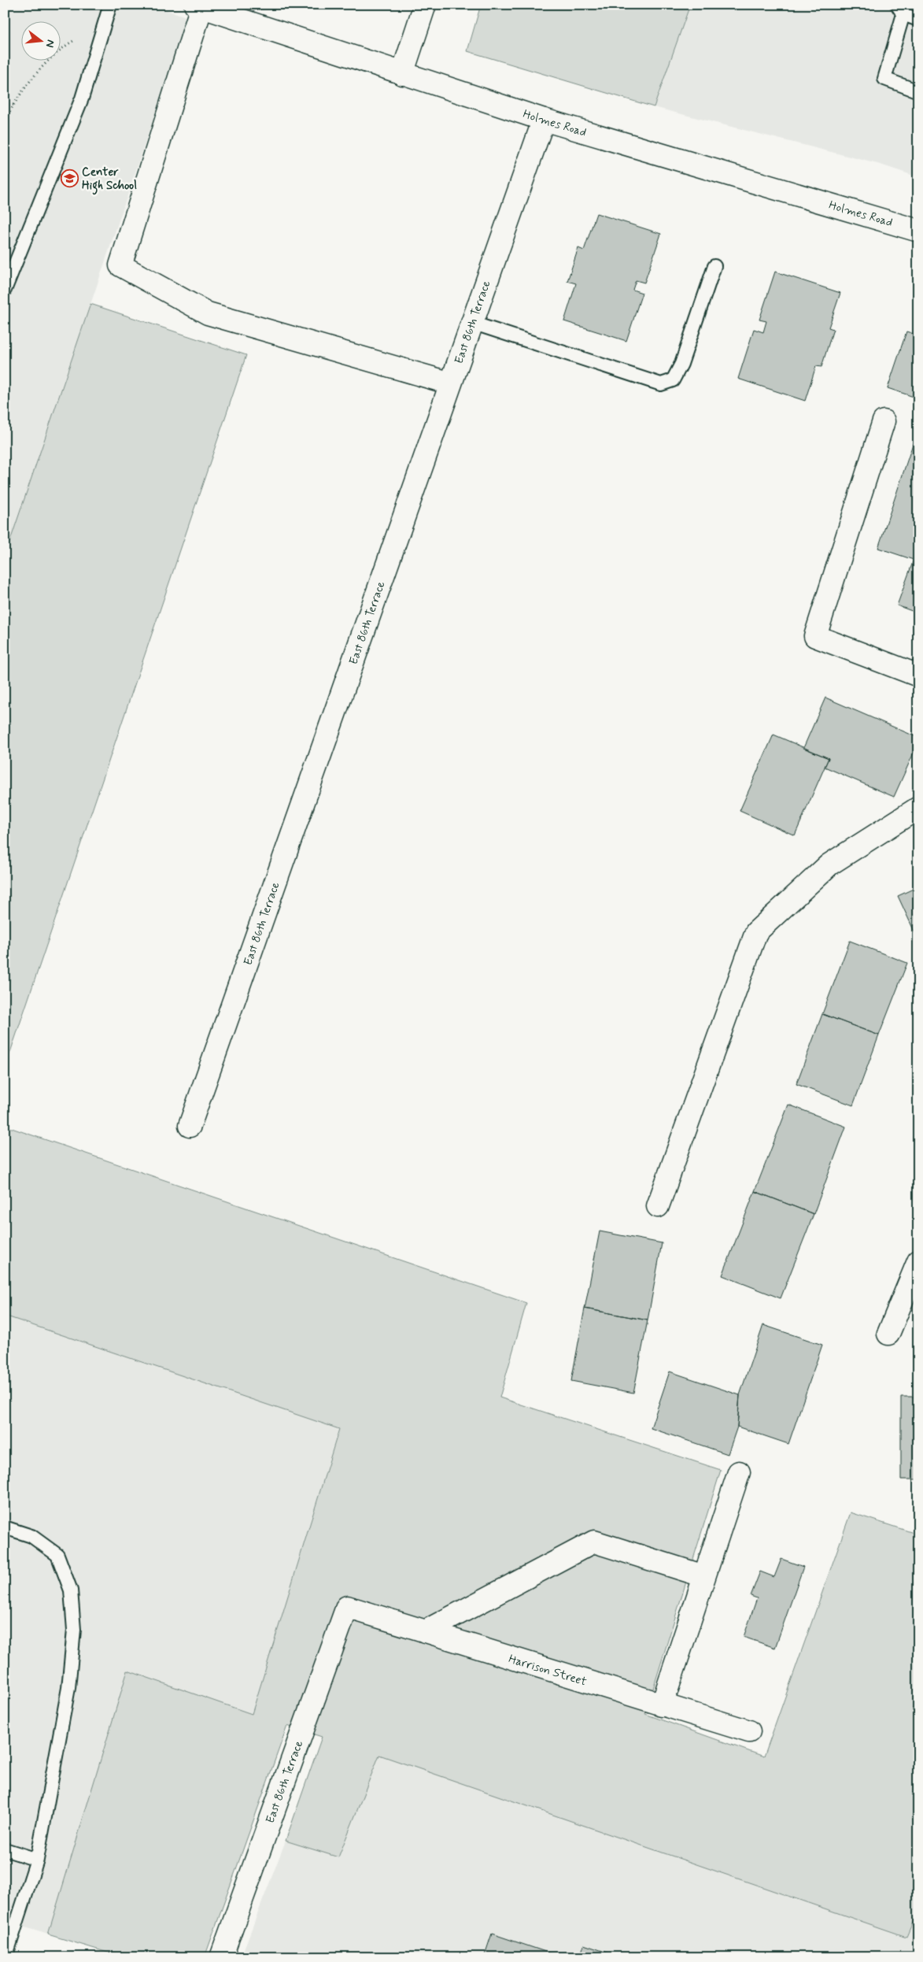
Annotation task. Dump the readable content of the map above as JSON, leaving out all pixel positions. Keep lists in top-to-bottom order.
{
  "streets": {
    "street": ["Holmes Road", "East 86th Terrace", "Harrison Street"]
  },
  "crossings": [
    ["Holmes Road", "East 86th Terrace"],
    ["East 86th Terrace", "Harrison Street"]
  ],
  "places": {
    "school or university": ["Center High School"]
  },
  "north": "right"
}
